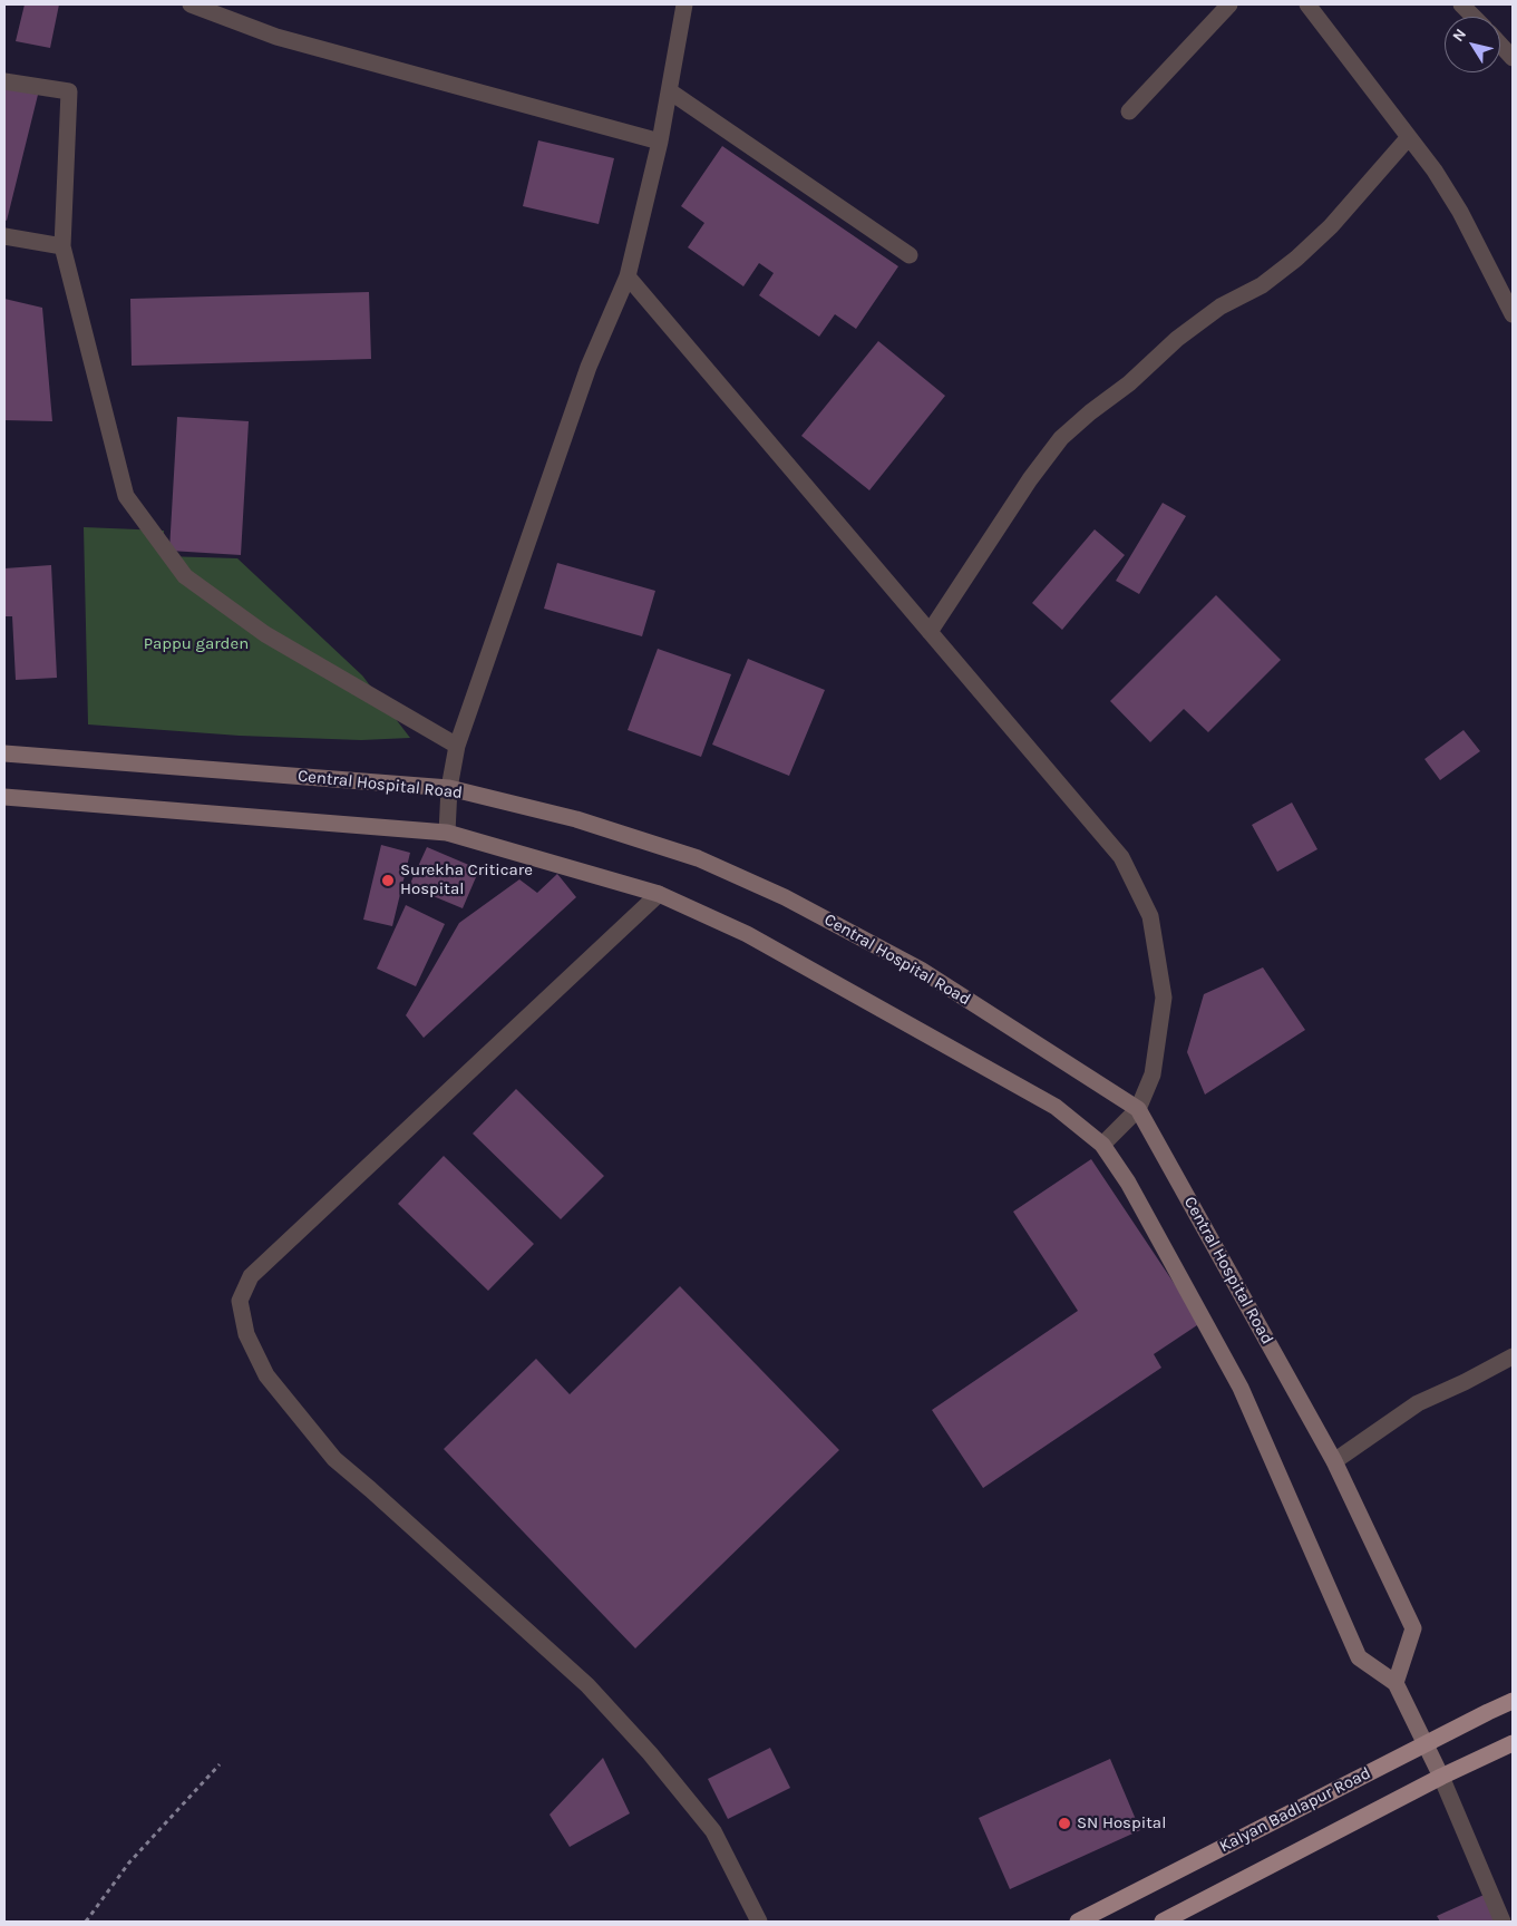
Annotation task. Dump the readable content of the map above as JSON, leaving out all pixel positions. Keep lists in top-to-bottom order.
{
  "streets": {
    "main road": ["Kalyan Badlapur Road"],
    "street": ["Central Hospital Road"]
  },
  "parks": ["Pappu garden"],
  "places": ["Surekha Criticare Hospital", "SN Hospital"],
  "north": "top left"
}
